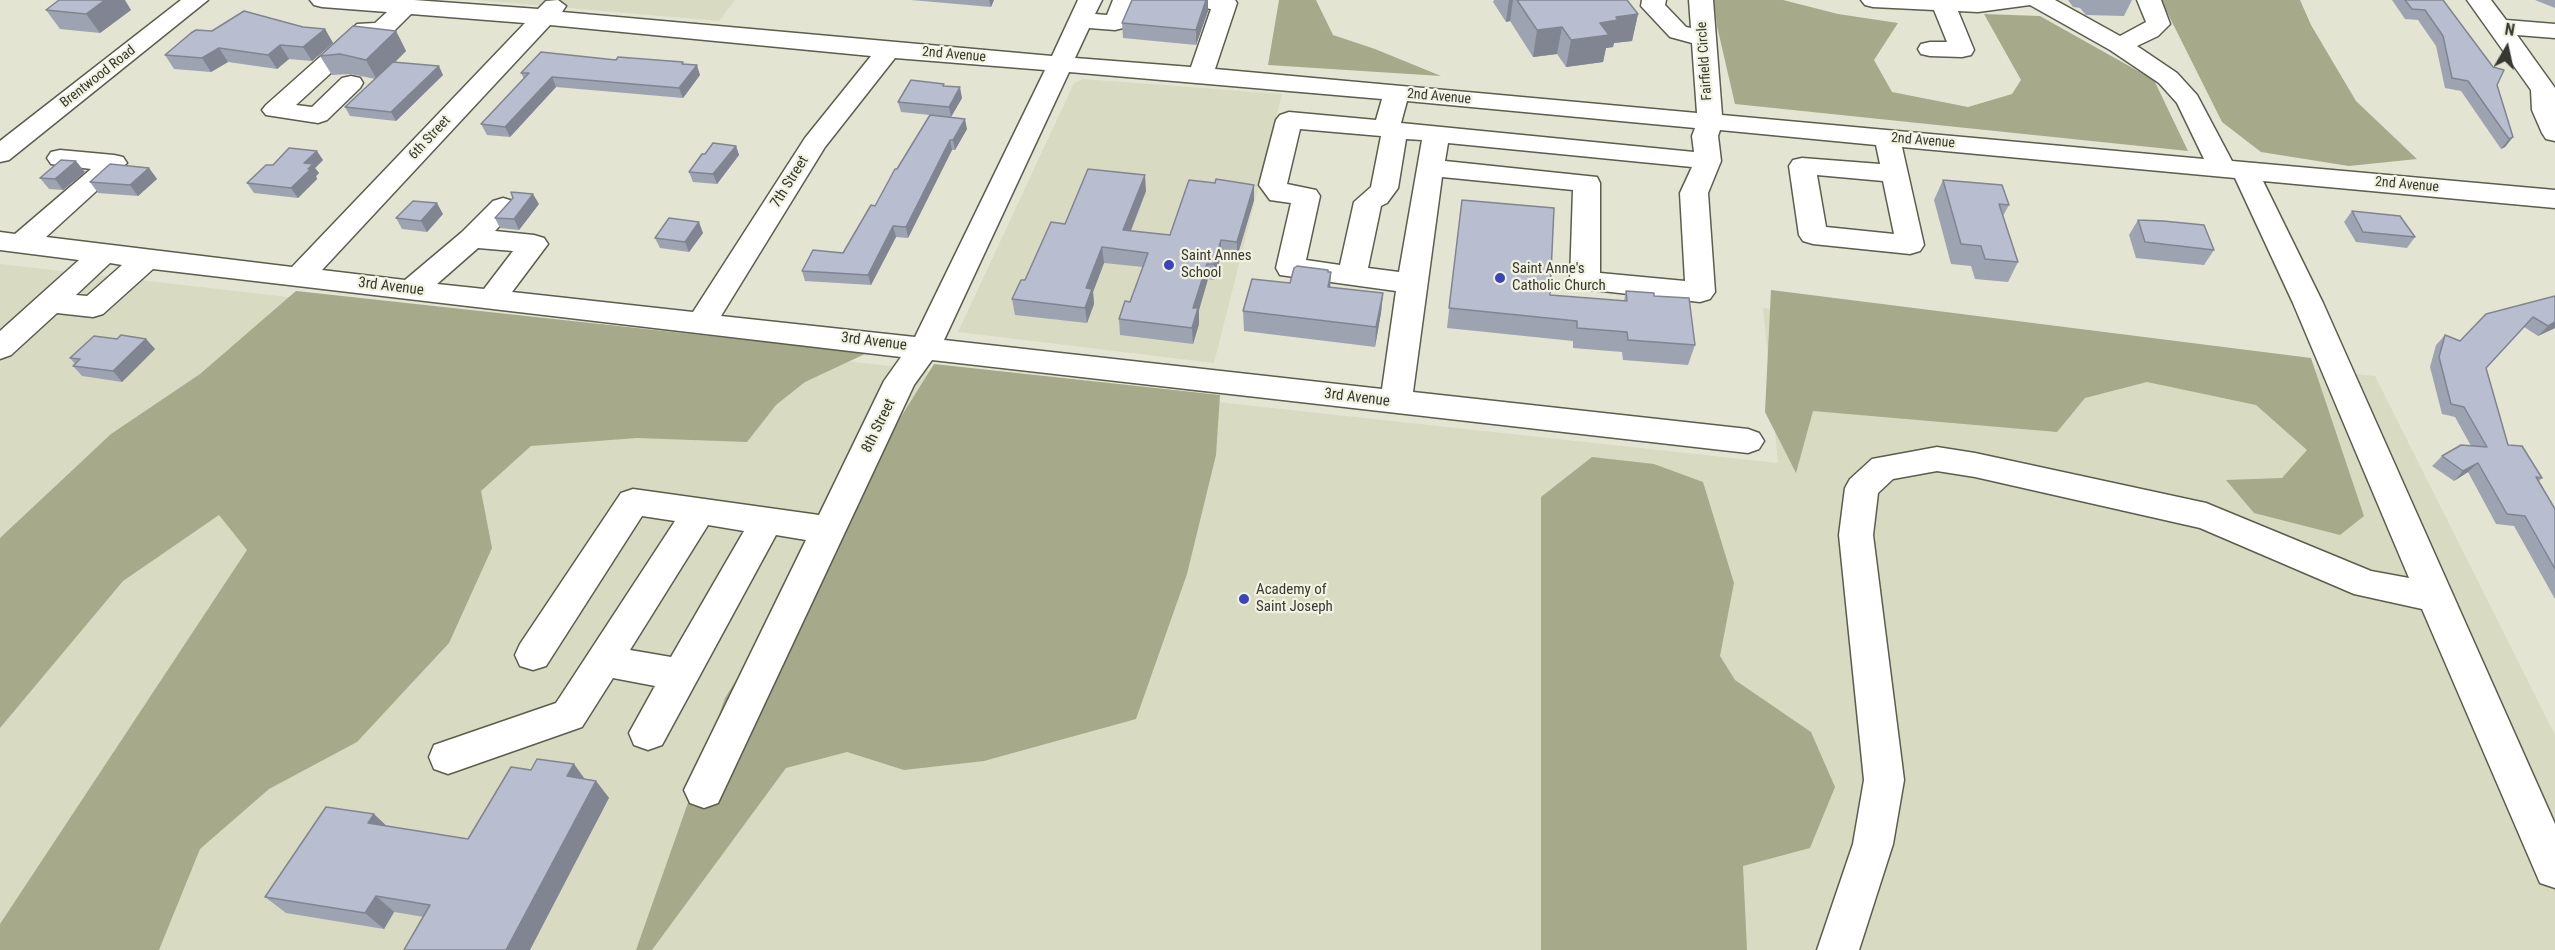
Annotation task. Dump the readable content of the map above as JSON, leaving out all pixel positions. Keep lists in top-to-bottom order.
{
  "streets": {
    "street": [
      "2nd Avenue",
      "Fairfield Circle",
      "Brentwood Road",
      "6th Street",
      "7th Street",
      "3rd Avenue",
      "8th Street"
    ]
  },
  "crossings": [
    ["2nd Avenue", "Fairfield Circle"],
    ["2nd Avenue", "6th Street"],
    ["2nd Avenue", "7th Street"],
    ["2nd Avenue", "8th Street"],
    ["6th Street", "3rd Avenue"],
    ["7th Street", "3rd Avenue"],
    ["3rd Avenue", "8th Street"]
  ],
  "places": ["Saint Annes School", "Saint Anne's Catholic Church", "Academy of Saint Joseph"],
  "north": "top"
}
